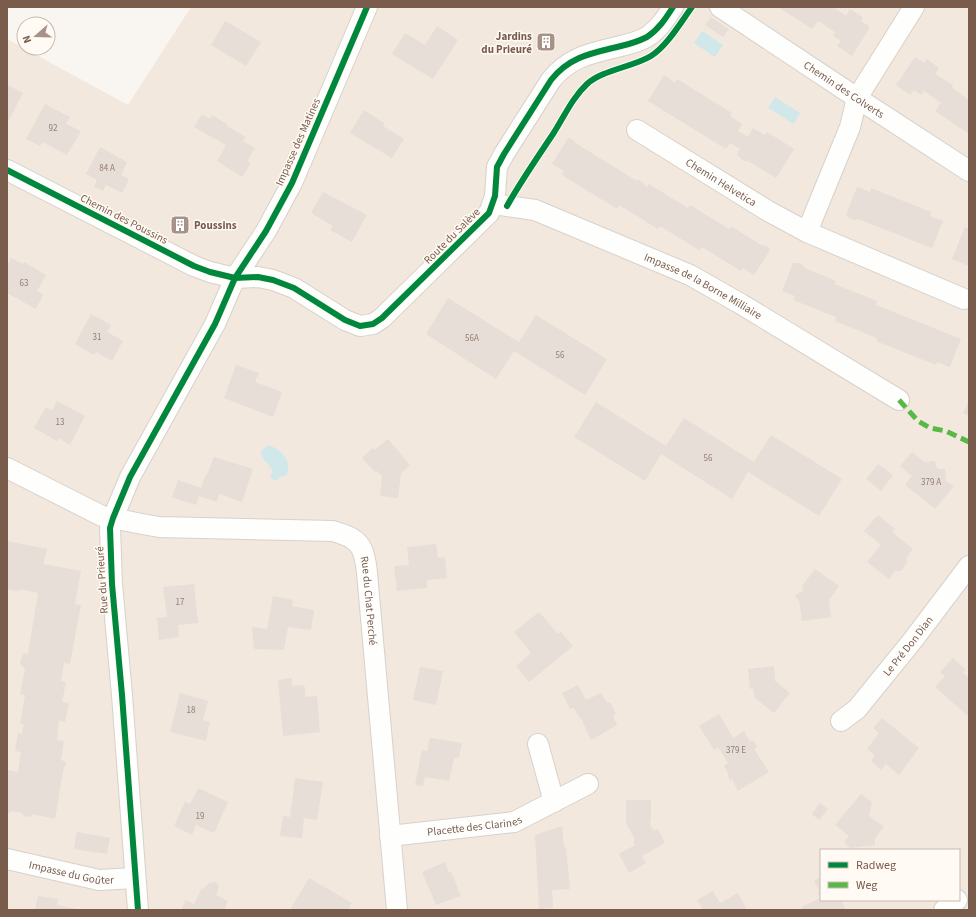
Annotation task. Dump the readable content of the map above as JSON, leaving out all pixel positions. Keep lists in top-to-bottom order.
{
  "streets": {
    "street": [
      "Chemin des Colverts",
      "Impasse des Matines",
      "Chemin Helvetica",
      "Chemin des Poussins",
      "Route du Salève",
      "Impasse de la Borne Milliaire",
      "Rue du Prieuré",
      "Rue du Chat Perché",
      "Le Pré Don Dian",
      "Placette des Clarines",
      "Impasse du Goûter"
    ]
  },
  "crossings": [
    ["Impasse des Matines", "Chemin des Poussins"],
    ["Impasse des Matines", "Route du Salève"],
    ["Impasse des Matines", "Rue du Prieuré"],
    ["Chemin des Poussins", "Route du Salève"],
    ["Chemin des Poussins", "Rue du Prieuré"],
    ["Route du Salève", "Impasse de la Borne Milliaire"],
    ["Route du Salève", "Rue du Prieuré"],
    ["Rue du Prieuré", "Rue du Chat Perché"],
    ["Rue du Prieuré", "Impasse du Goûter"],
    ["Rue du Chat Perché", "Placette des Clarines"]
  ],
  "places": {
    "building": ["Jardins du Prieuré", "Poussins"]
  },
  "house_numbers": [
    "92",
    "84 A",
    "63",
    "31",
    "56A",
    "56",
    "13",
    "56",
    "379 A",
    "17",
    "18",
    "379 E",
    "19"
  ],
  "legend": ["Radweg", "Weg"],
  "north": "left"
}
